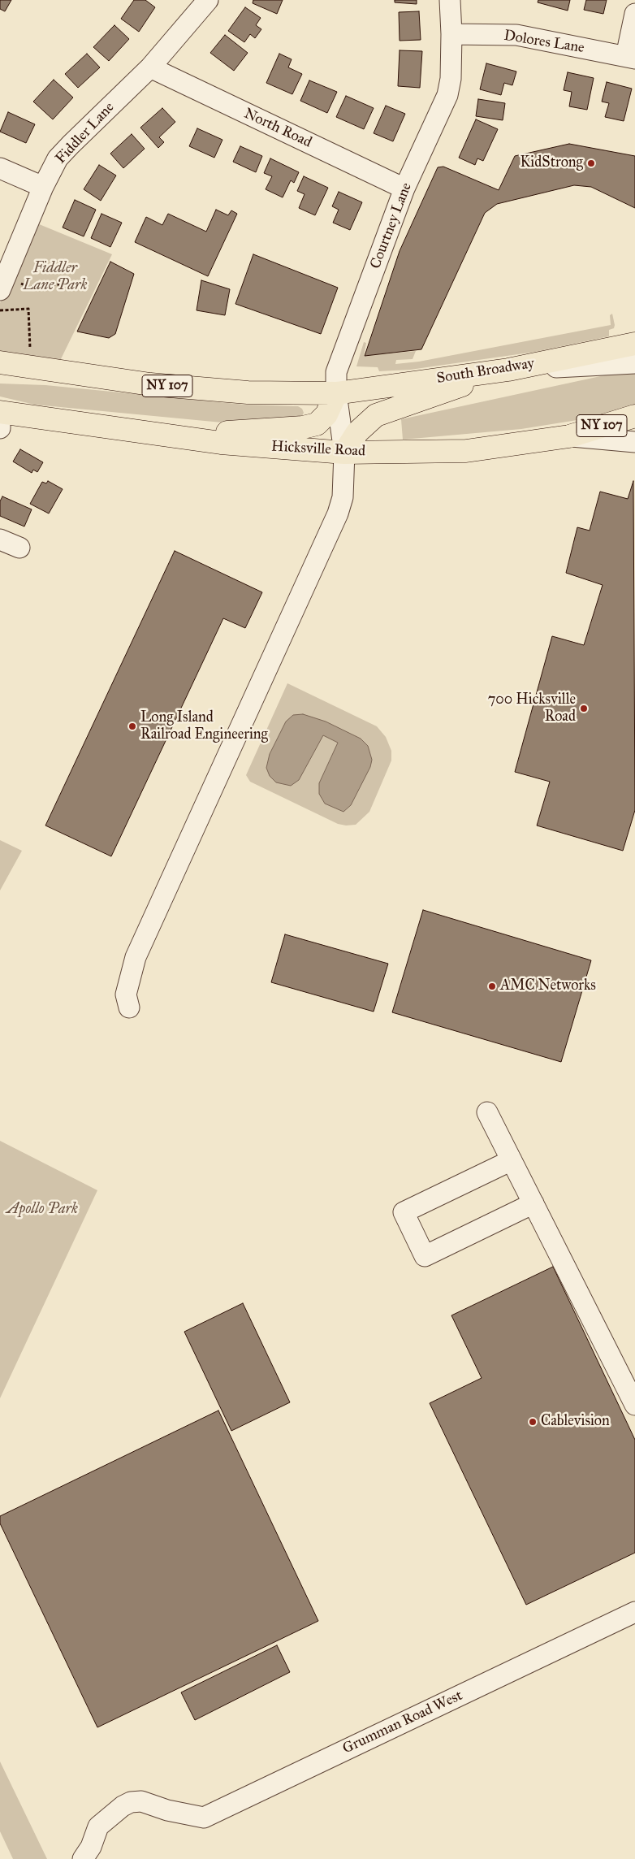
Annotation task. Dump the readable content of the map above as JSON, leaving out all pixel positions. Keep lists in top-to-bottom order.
{
  "streets": {
    "main road": ["South Broadway", "NY 107", "Hicksville Road"],
    "street": [
      "Dolores Lane",
      "North Road",
      "Fiddler Lane",
      "Courtney Lane",
      "Grumman Road West"
    ]
  },
  "crossings": [
    ["Dolores Lane", "Courtney Lane"],
    ["North Road", "Fiddler Lane"],
    ["North Road", "Courtney Lane"],
    ["Courtney Lane", "South Broadway"],
    ["Courtney Lane", "NY 107"],
    ["Courtney Lane", "Hicksville Road"],
    ["South Broadway", "NY 107"]
  ],
  "parks": ["Fiddler Lane Park", "Apollo Park"],
  "places": [
    "KidStrong",
    "700 Hicksville Road",
    "Long Island Railroad Engineering",
    "AMC Networks",
    "Cablevision"
  ]
}
